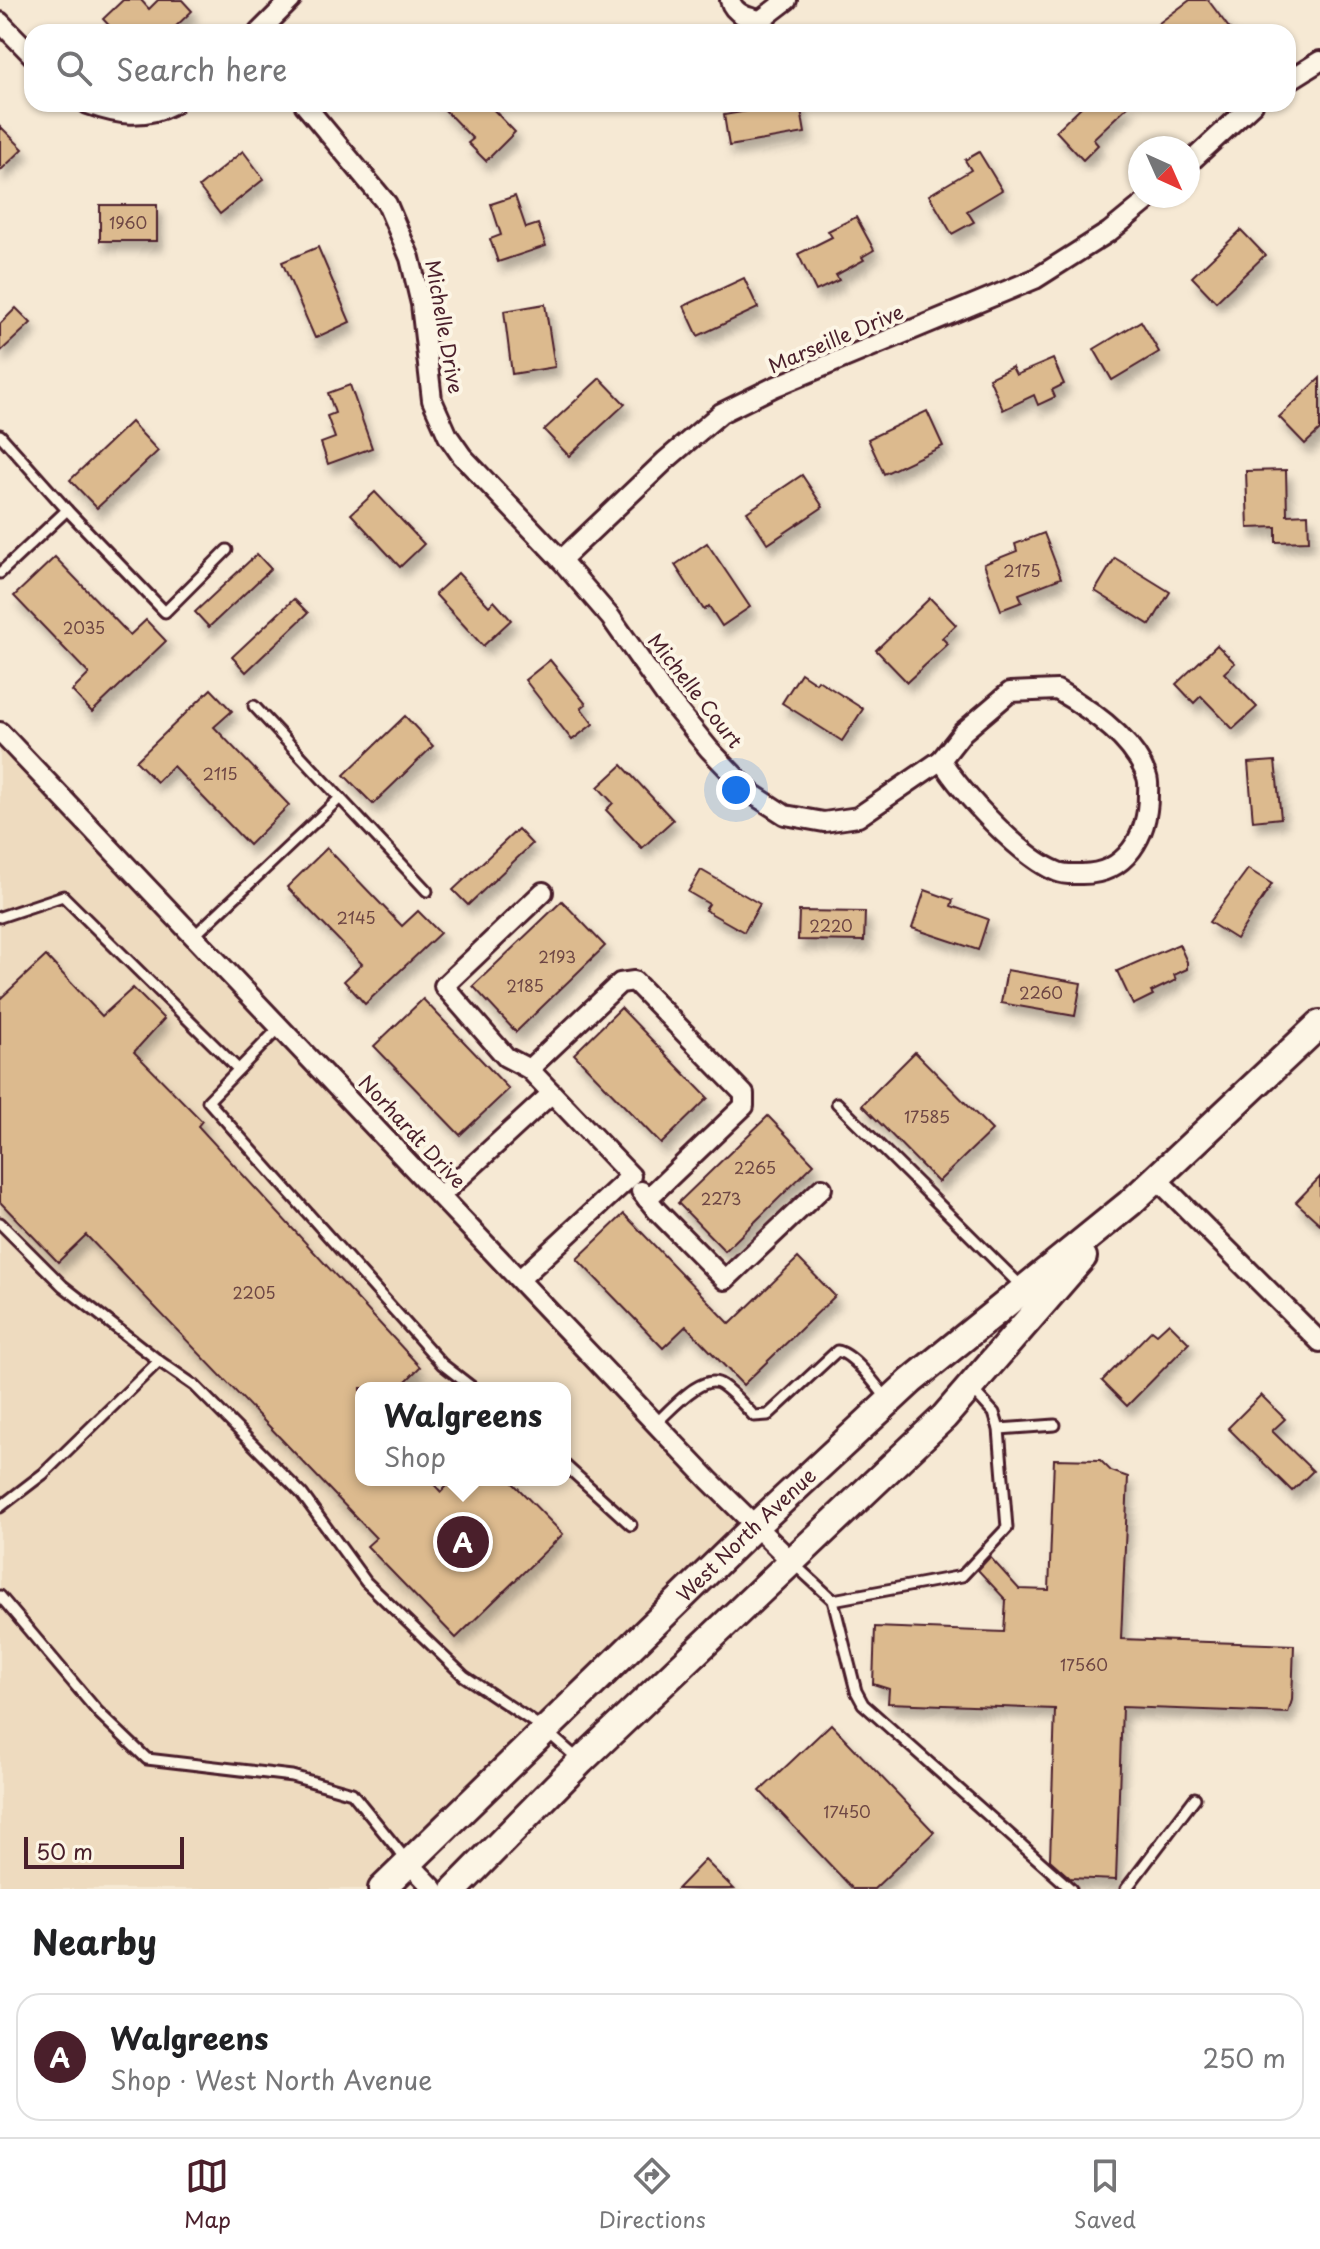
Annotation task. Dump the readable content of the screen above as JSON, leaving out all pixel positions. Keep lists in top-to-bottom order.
{
  "streets": {
    "main road": ["West North Avenue"],
    "street": [
      "Michelle Drive",
      "Marseille Drive",
      "Michelle Court",
      "Norhardt Drive"
    ]
  },
  "crossings": [
    ["Michelle Drive", "Marseille Drive"],
    ["Michelle Drive", "Michelle Court"],
    ["Marseille Drive", "Michelle Court"],
    ["Norhardt Drive", "West North Avenue"]
  ],
  "house_numbers": [
    "1960",
    "2175",
    "2035",
    "2115",
    "2145",
    "2220",
    "2193",
    "2185",
    "2260",
    "17585",
    "2265",
    "2273",
    "2205",
    "17560",
    "17450"
  ],
  "scale_bar": "50 m",
  "north": "bottom right",
  "page": {
    "search": "Search here",
    "popup": ["Walgreens", "Shop"],
    "pins": "A",
    "scale": "50 m",
    "heading": "Nearby",
    "list": [
      {
        "mark": "A",
        "name": "Walgreens",
        "note": "Shop · West North Avenue",
        "value": "250 m"
      }
    ],
    "nav": ["Map", "Directions", "Saved"]
  }
}
